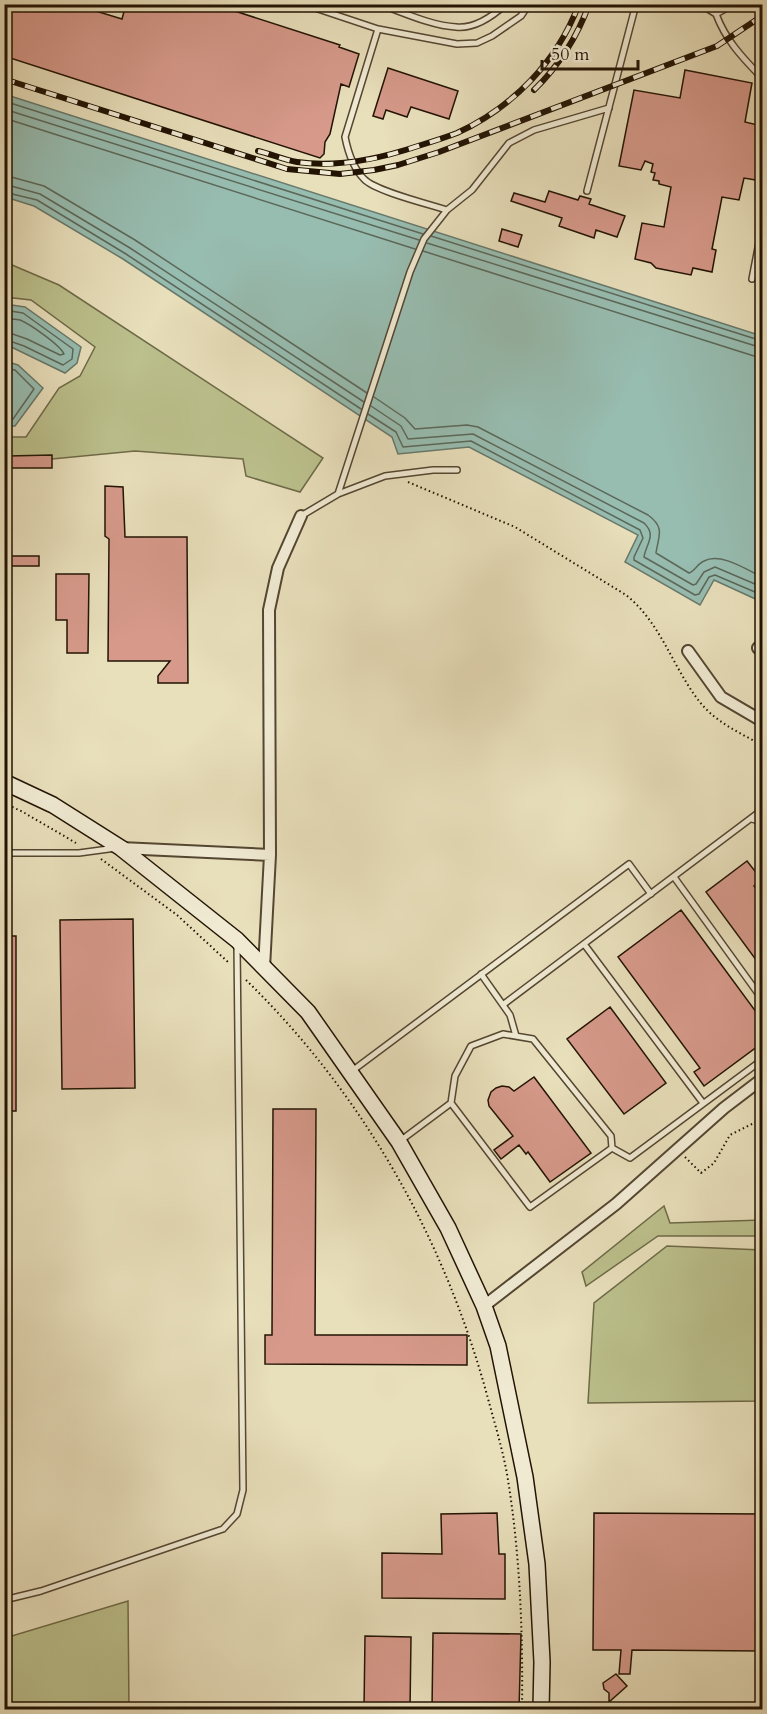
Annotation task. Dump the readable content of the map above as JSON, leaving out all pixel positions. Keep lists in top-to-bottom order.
{
  "scale_bar": "50 m"
}
